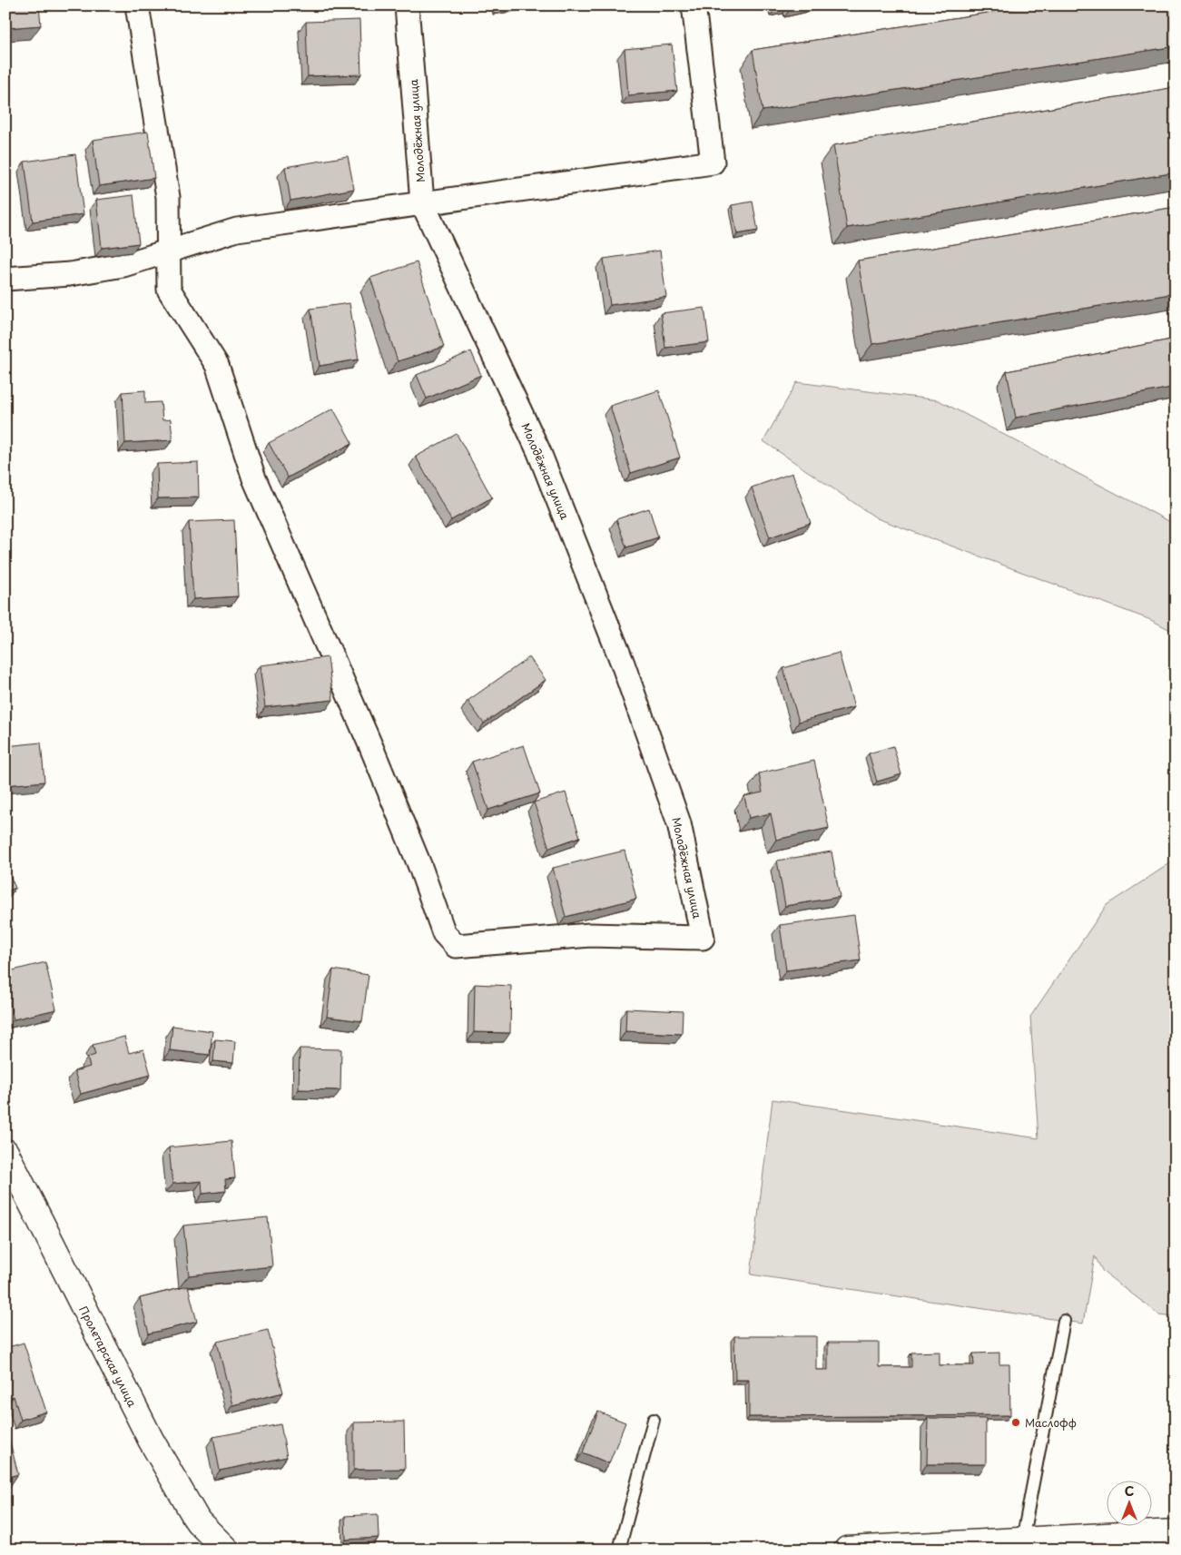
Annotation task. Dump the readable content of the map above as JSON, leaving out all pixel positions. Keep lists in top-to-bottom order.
{
  "streets": {
    "main road": ["Пролетарская улица"],
    "street": ["Молодёжная улица"]
  },
  "places": ["Маслофф"],
  "north": "top"
}
